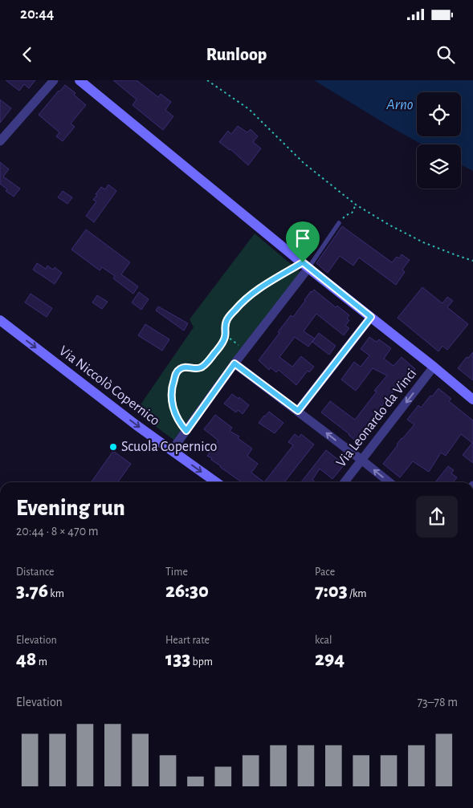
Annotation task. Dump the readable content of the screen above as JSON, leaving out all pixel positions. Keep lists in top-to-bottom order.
{
  "streets": {
    "street": ["Via Niccolò Copernico", "Via Leonardo da Vinci"]
  },
  "one_way": ["Via Niccolò Copernico"],
  "water": ["Arno"],
  "places": ["Scuola Copernico"],
  "page": {
    "status": "20:44",
    "header": "Runloop",
    "heading": ["Evening run", "20:44 · 8 × 470 m"],
    "stats": [
      ["Distance", "3.76 km"],
      ["Time", "26:30"],
      ["Pace", "7:03 /km"],
      ["Elevation", "48 m"],
      ["Heart rate", "133 bpm"],
      ["kcal", "294"]
    ],
    "chart": ["Elevation", "73–78 m"]
  }
}
